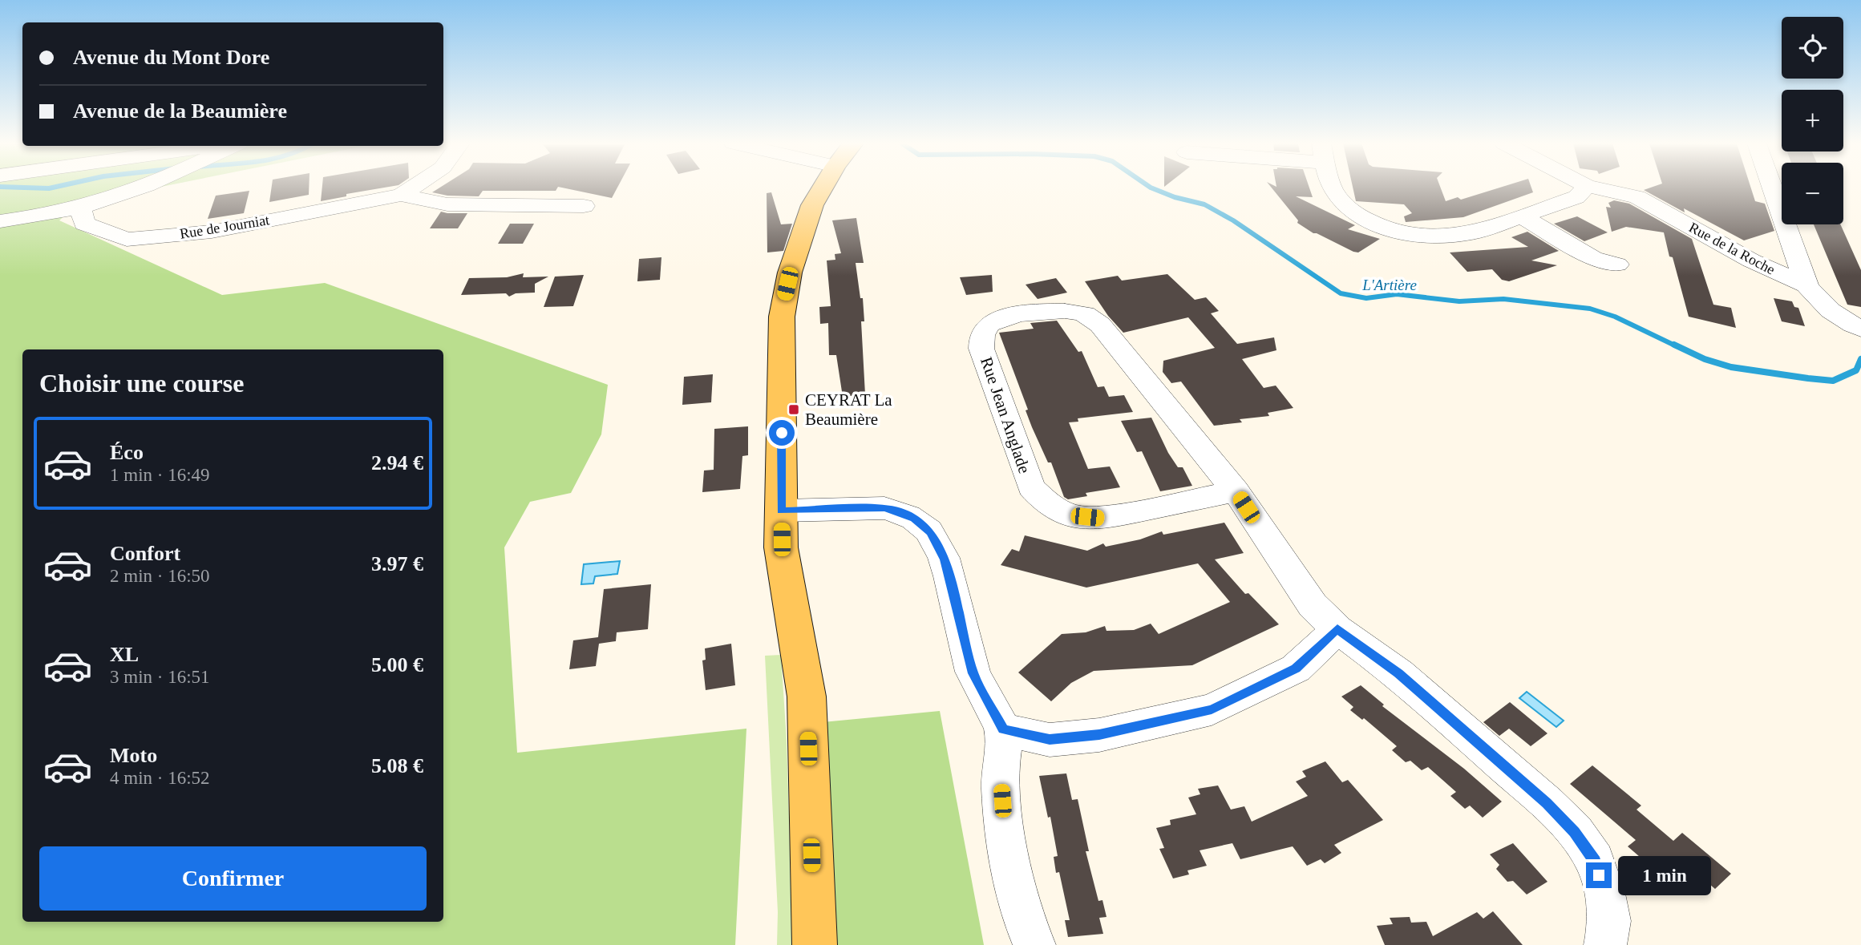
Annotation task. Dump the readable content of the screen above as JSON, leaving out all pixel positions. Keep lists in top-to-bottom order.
{
  "streets": {
    "street": ["Rue de Journiat", "Rue de la Roche", "Rue Jean Anglade"]
  },
  "water": ["L'Artière"],
  "places": {
    "transit": ["CEYRAT La Beaumière"]
  },
  "page": {
    "map_buttons": ["+", "−"],
    "banner": ["Avenue du Mont Dore", "Avenue de la Beaumière"],
    "heading": "Choisir une course",
    "list": [
      {
        "name": "Éco",
        "note": "1 min · 16:49",
        "value": "2.94 €"
      },
      {
        "name": "Confort",
        "note": "2 min · 16:50",
        "value": "3.97 €"
      },
      {
        "name": "XL",
        "note": "3 min · 16:51",
        "value": "5.00 €"
      },
      {
        "name": "Moto",
        "note": "4 min · 16:52",
        "value": "5.08 €"
      }
    ],
    "buttons": "Confirmer",
    "bubble": "1 min"
  }
}
